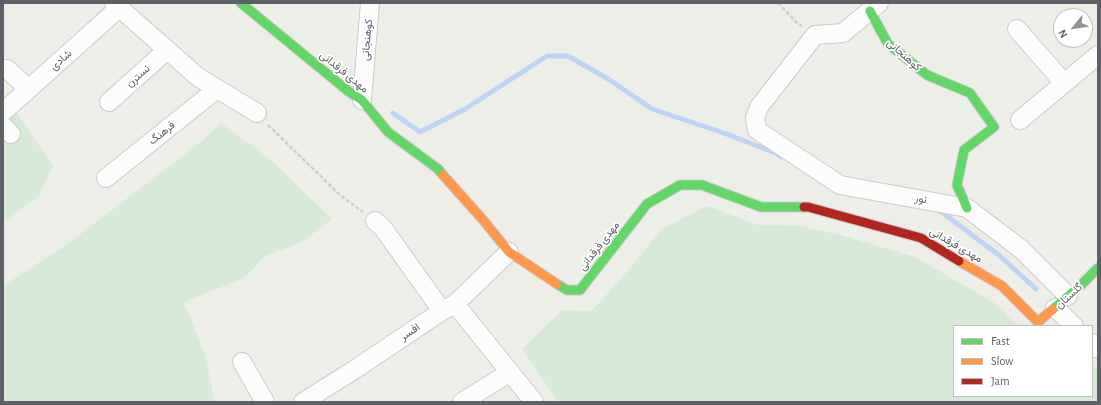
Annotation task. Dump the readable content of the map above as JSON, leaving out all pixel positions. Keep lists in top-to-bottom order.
{
  "streets": {
    "street": [
      "کوهنجانی",
      "شادی",
      "مهدی فرقدانی",
      "نسترن",
      "فرهنگ",
      "نور",
      "گلستان",
      "افسر"
    ]
  },
  "crossings": [
    ["کوهنجانی", "مهدی فرقدانی"],
    ["کوهنجانی", "نور"],
    ["مهدی فرقدانی", "گلستان"],
    ["مهدی فرقدانی", "افسر"],
    ["نور", "گلستان"]
  ],
  "legend": ["Fast", "Slow", "Jam"],
  "north": "bottom left"
}
